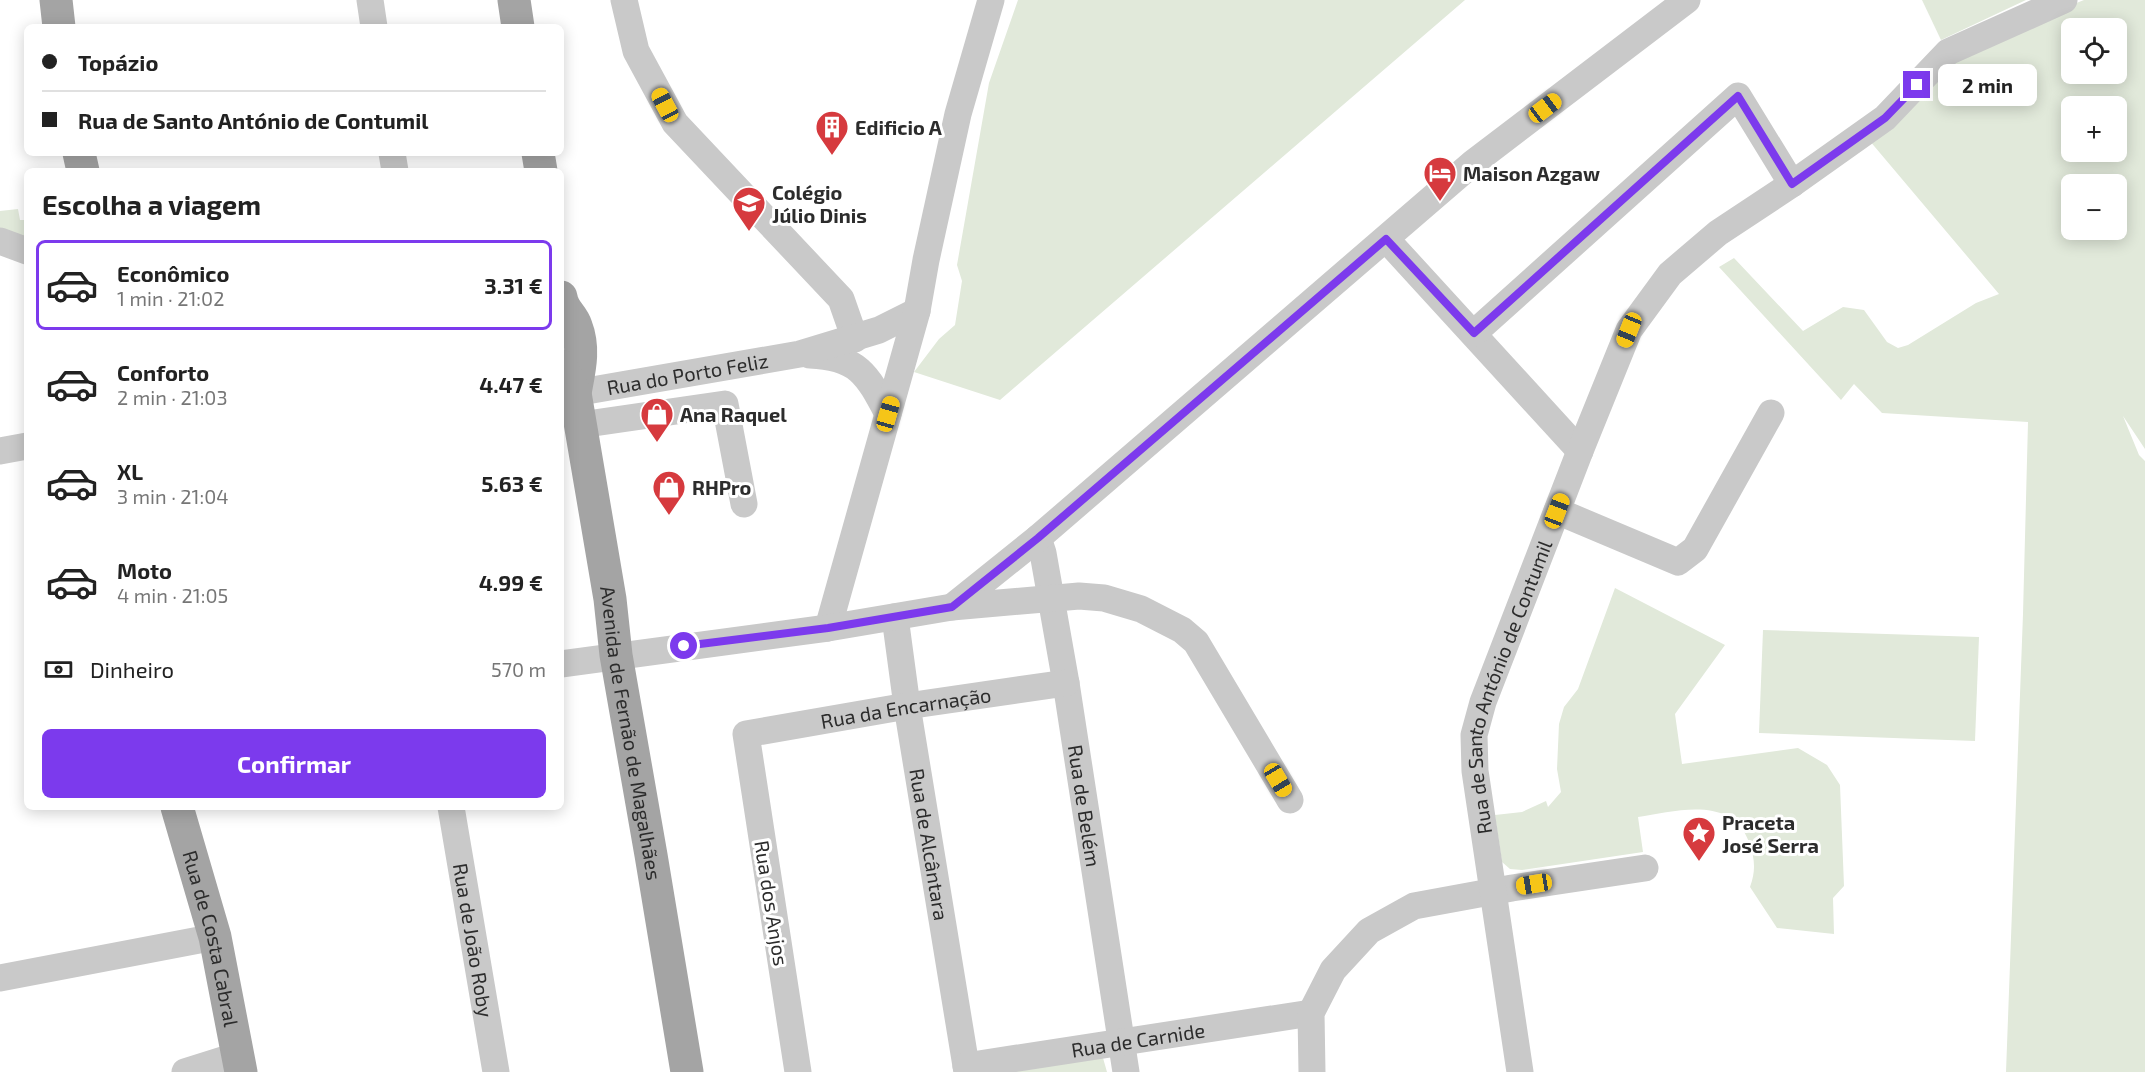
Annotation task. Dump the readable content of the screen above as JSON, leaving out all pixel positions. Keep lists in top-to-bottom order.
{
  "streets": {
    "main road": ["Avenida de Fernão de Magalhães", "Rua de Costa Cabral"],
    "street": [
      "Rua do Porto Feliz",
      "Rua de Santo António de Contumil",
      "Rua da Encarnação",
      "Rua de Belém",
      "Rua de Alcântara",
      "Rua dos Anjos",
      "Rua de João Roby",
      "Rua de Carnide"
    ]
  },
  "crossings": [
    ["Rua do Porto Feliz", "Avenida de Fernão de Magalhães"],
    ["Rua da Encarnação", "Rua de Belém"],
    ["Rua da Encarnação", "Rua de Alcântara"],
    ["Rua da Encarnação", "Rua dos Anjos"],
    ["Rua de Belém", "Rua de Carnide"],
    ["Rua de Alcântara", "Rua de Carnide"]
  ],
  "places": {
    "building": ["Edificio A"],
    "hotel": ["Maison Azgaw"],
    "school or university": ["Colégio Júlio Dinis"],
    "shop": ["Ana Raquel", "RHPro"],
    "place": ["Praceta José Serra"]
  },
  "page": {
    "map_buttons": ["+", "−"],
    "banner": ["Topázio", "Rua de Santo António de Contumil"],
    "bubble": "2 min",
    "heading": "Escolha a viagem",
    "list": [
      {
        "name": "Econômico",
        "note": "1 min · 21:02",
        "value": "3.31 €"
      },
      {
        "name": "Conforto",
        "note": "2 min · 21:03",
        "value": "4.47 €"
      },
      {
        "name": "XL",
        "note": "3 min · 21:04",
        "value": "5.63 €"
      },
      {
        "name": "Moto",
        "note": "4 min · 21:05",
        "value": "4.99 €"
      }
    ],
    "pay": ["Dinheiro", "570 m"],
    "buttons": "Confirmar"
  }
}
